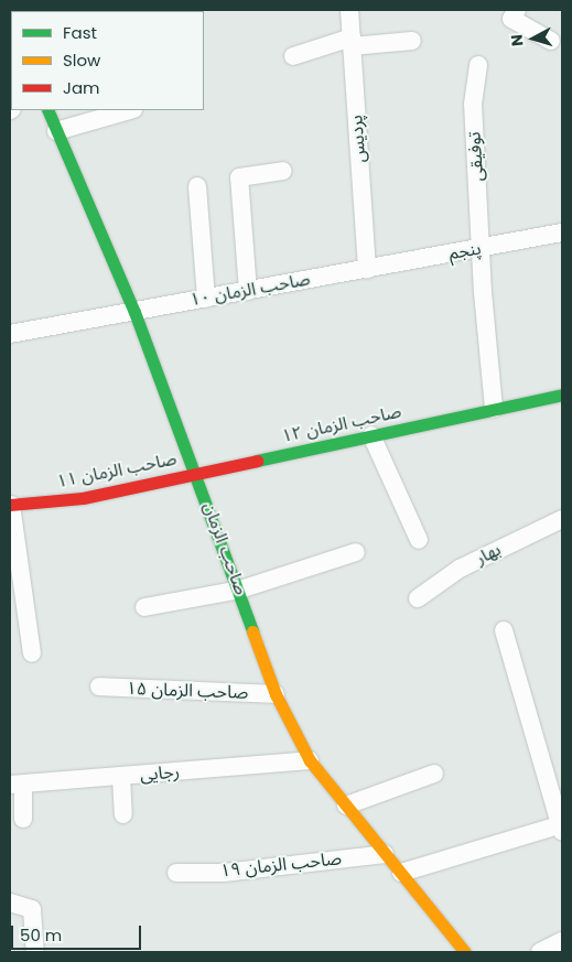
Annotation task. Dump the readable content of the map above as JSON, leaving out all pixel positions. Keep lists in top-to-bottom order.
{
  "streets": {
    "street": [
      "پردیس",
      "توفیقی",
      "پنجم",
      "صاحب الزمان ۱۰",
      "صاحب الزمان ۱۲",
      "صاحب الزمان ۱۱",
      "صاحب الزمان",
      "بهار",
      "صاحب الزمان ۱۵",
      "رجایی",
      "صاحب الزمان ۱۹"
    ]
  },
  "crossings": [
    ["پردیس", "پنجم"],
    ["پردیس", "صاحب الزمان ۱۰"],
    ["توفیقی", "پنجم"],
    ["توفیقی", "صاحب الزمان ۱۲"],
    ["پنجم", "صاحب الزمان ۱۰"],
    ["صاحب الزمان ۱۰", "صاحب الزمان"],
    ["صاحب الزمان ۱۲", "صاحب الزمان ۱۱"],
    ["صاحب الزمان ۱۲", "صاحب الزمان"],
    ["صاحب الزمان ۱۱", "صاحب الزمان"],
    ["صاحب الزمان", "صاحب الزمان ۱۵"],
    ["صاحب الزمان", "رجایی"],
    ["صاحب الزمان", "صاحب الزمان ۱۹"]
  ],
  "legend": ["Fast", "Slow", "Jam"],
  "scale_bar": "50 m",
  "north": "left"
}
